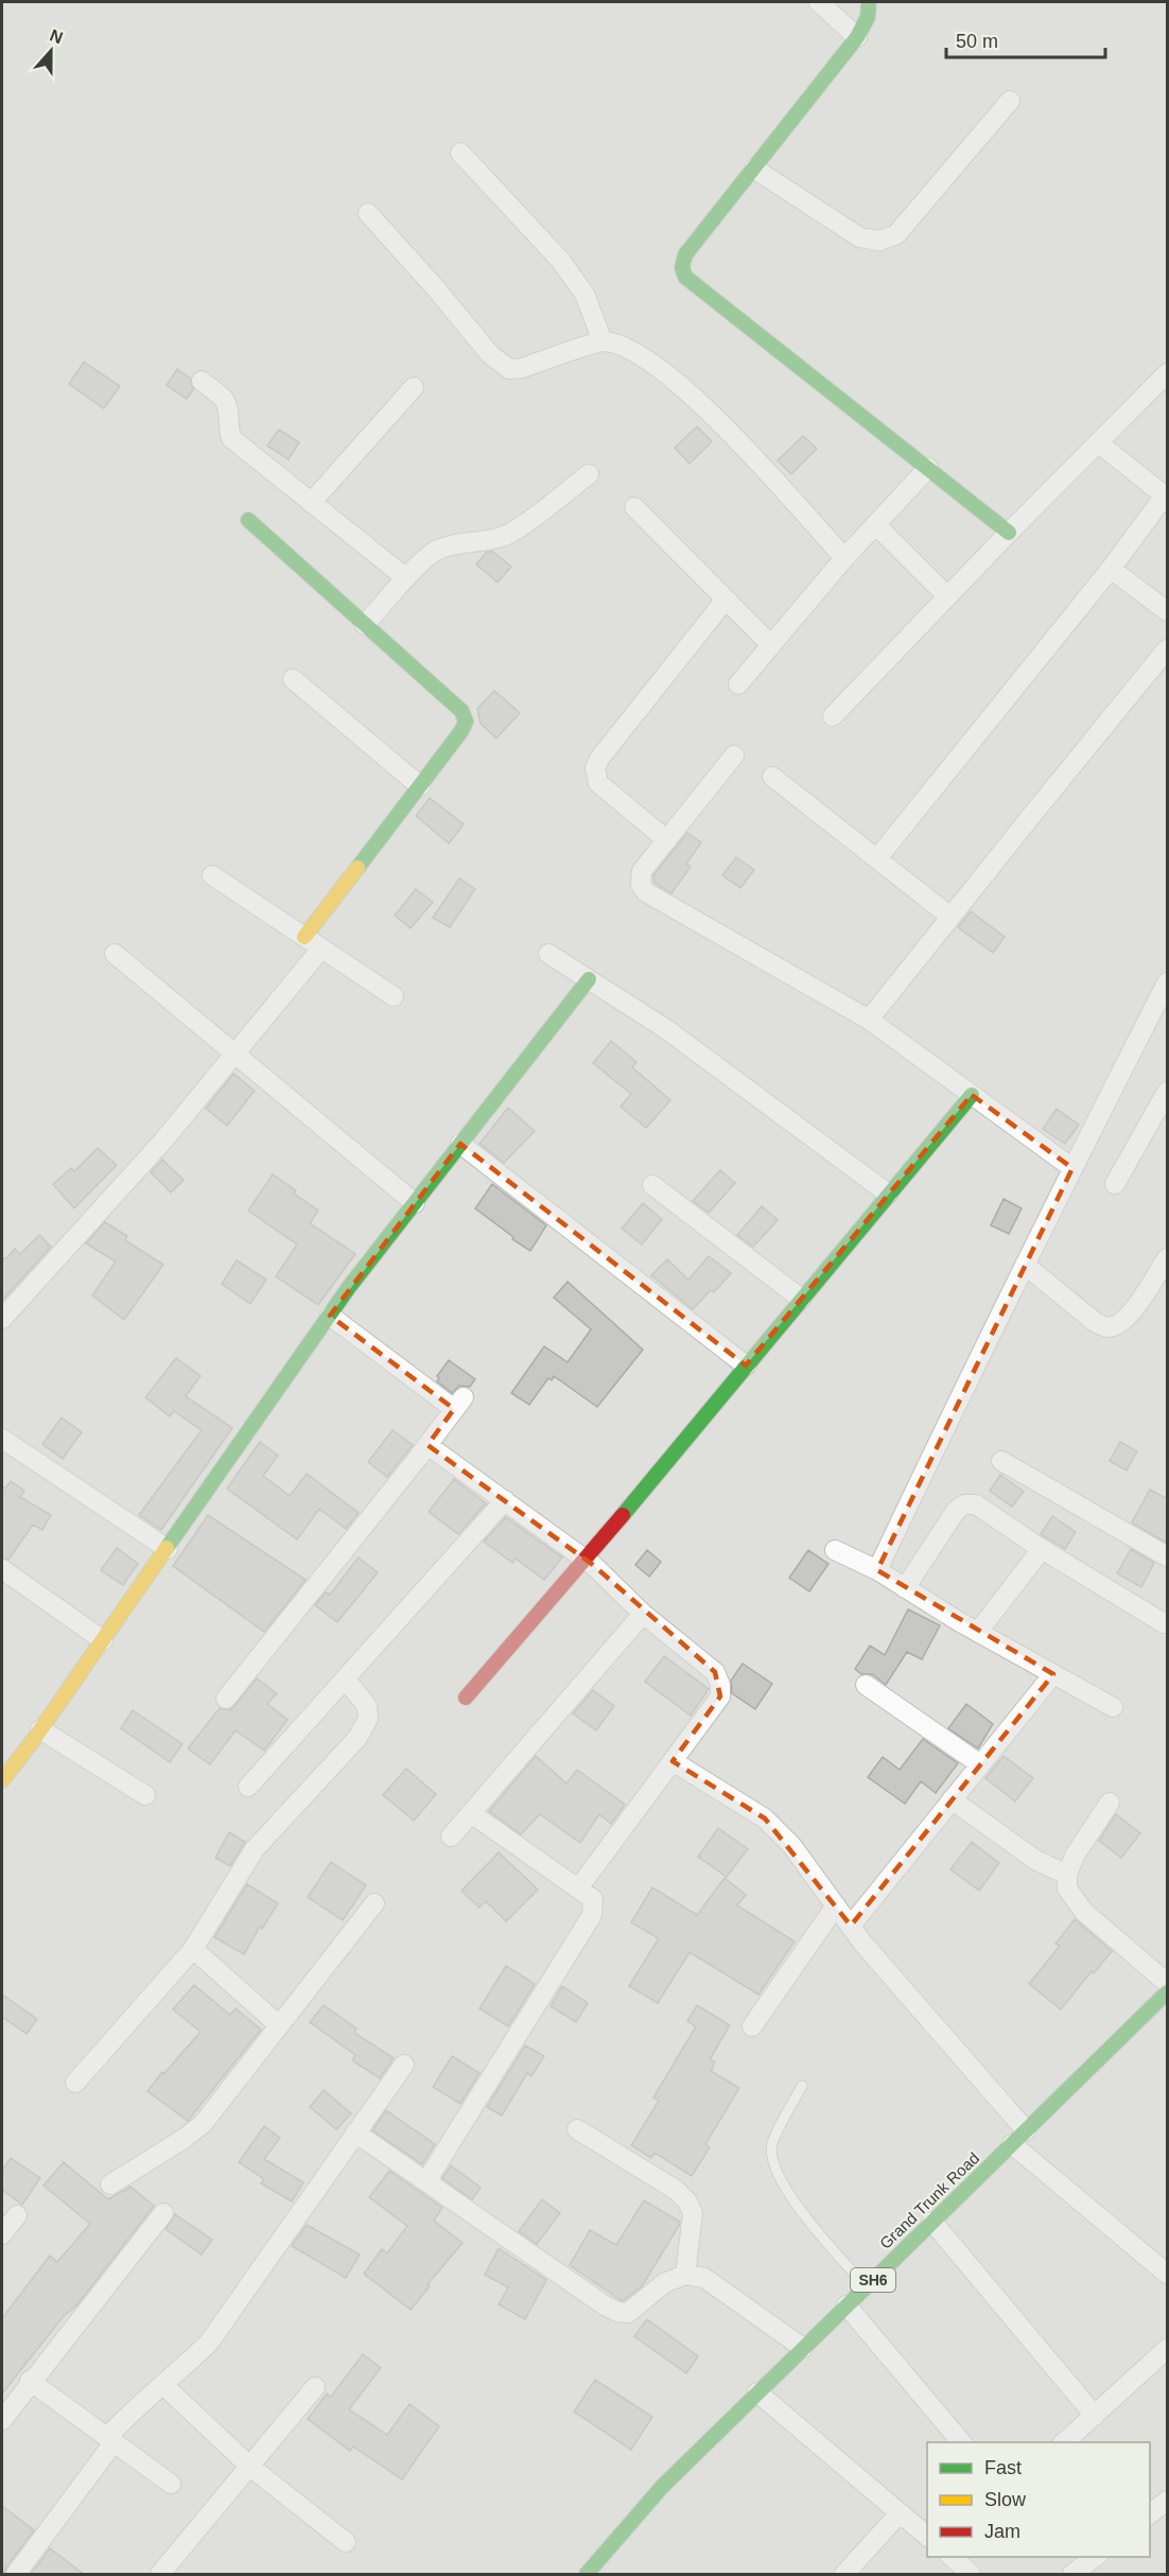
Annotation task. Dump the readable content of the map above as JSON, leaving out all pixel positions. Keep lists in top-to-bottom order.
{
  "streets": {
    "street": ["Grand Trunk Road", "SH6"]
  },
  "legend": ["Fast", "Slow", "Jam"],
  "scale_bar": "50 m",
  "north": "top"
}
